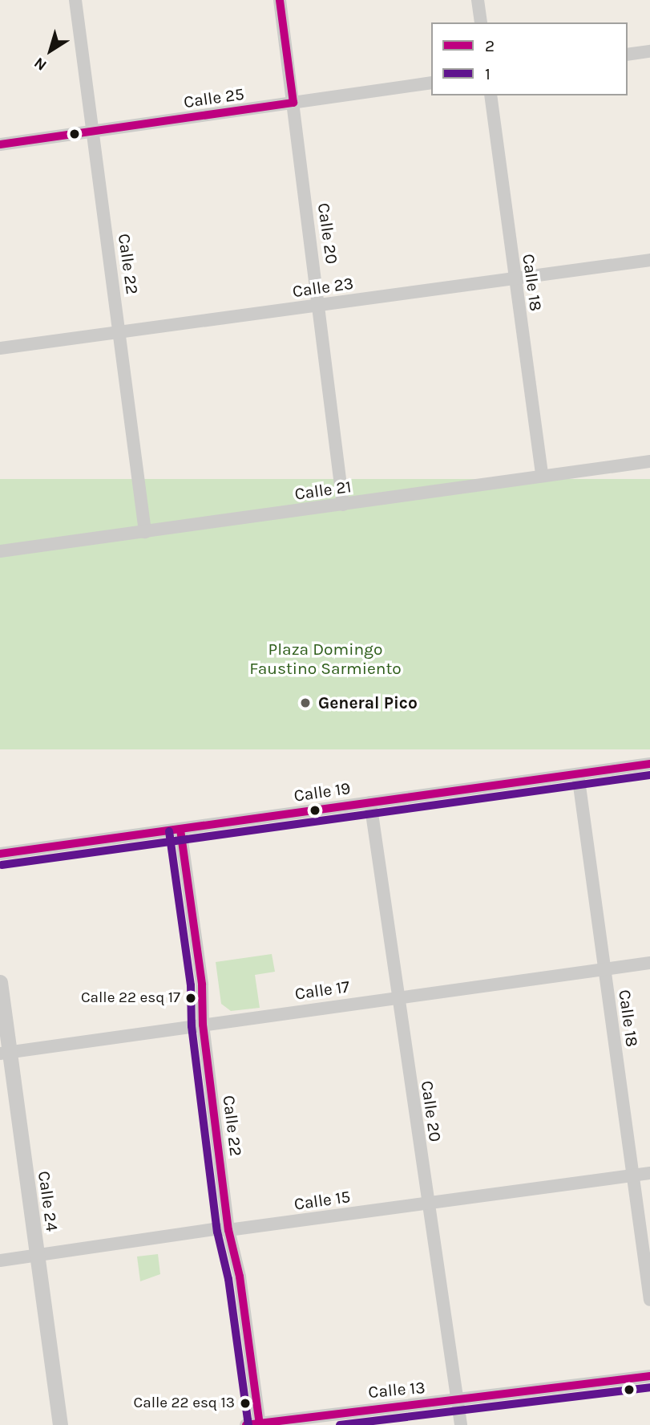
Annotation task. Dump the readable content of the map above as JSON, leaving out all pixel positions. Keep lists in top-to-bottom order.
{
  "streets": {
    "street": [
      "Calle 25",
      "Calle 20",
      "Calle 22",
      "Calle 18",
      "Calle 23",
      "Calle 21",
      "Calle 19",
      "Calle 17",
      "Calle 15",
      "Calle 24",
      "Calle 13"
    ]
  },
  "crossings": [
    ["Calle 25", "Calle 20"],
    ["Calle 25", "Calle 22"],
    ["Calle 20", "Calle 23"],
    ["Calle 20", "Calle 21"],
    ["Calle 20", "Calle 19"],
    ["Calle 20", "Calle 17"],
    ["Calle 20", "Calle 15"],
    ["Calle 20", "Calle 13"],
    ["Calle 22", "Calle 23"],
    ["Calle 22", "Calle 21"],
    ["Calle 22", "Calle 19"],
    ["Calle 22", "Calle 17"],
    ["Calle 22", "Calle 15"],
    ["Calle 22", "Calle 13"],
    ["Calle 18", "Calle 23"],
    ["Calle 18", "Calle 21"],
    ["Calle 18", "Calle 19"],
    ["Calle 18", "Calle 17"],
    ["Calle 18", "Calle 15"],
    ["Calle 17", "Calle 24"],
    ["Calle 15", "Calle 24"]
  ],
  "parks": ["Plaza Domingo Faustino Sarmiento"],
  "places": ["General Pico", "Calle 22 esq 17", "Calle 22 esq 13"],
  "lines": ["transit line 2", "transit line 1"],
  "legend": ["2", "1"],
  "north": "bottom left"
}
